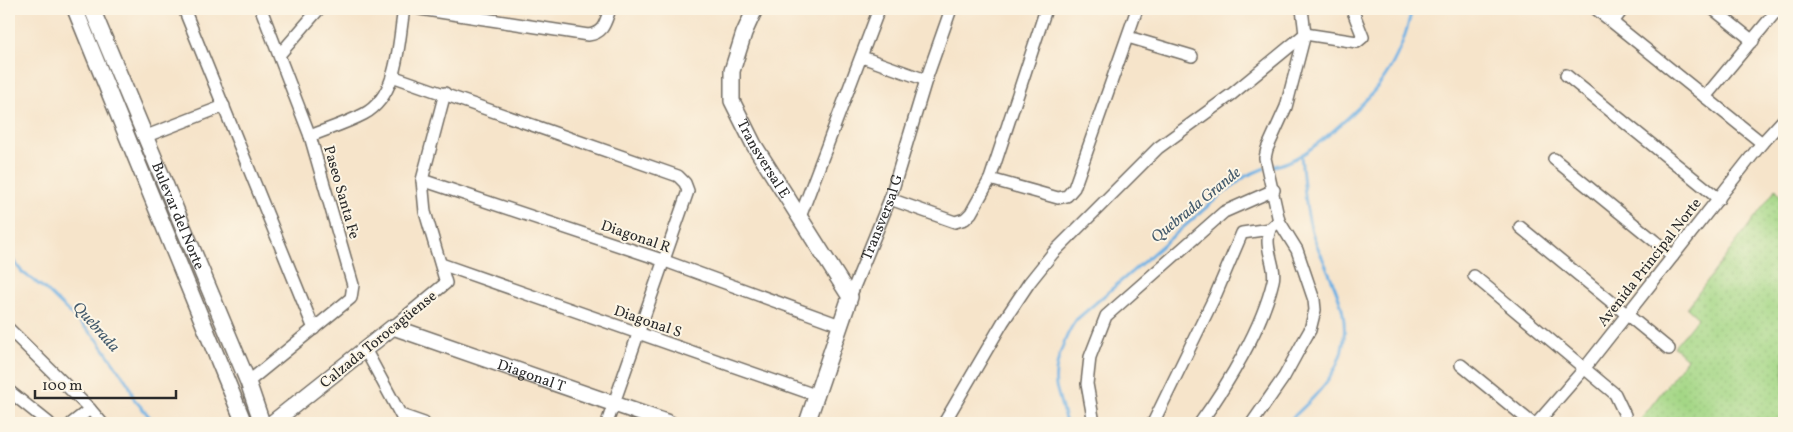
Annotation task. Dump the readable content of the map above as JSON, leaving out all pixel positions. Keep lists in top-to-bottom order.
{
  "streets": {
    "street": [
      "Transversal E",
      "Paseo Santa Fe",
      "Bulevar del Norte",
      "Transversal G",
      "Diagonal R",
      "Avenida Principal Norte",
      "Diagonal S",
      "Calzada Torocagüense",
      "Diagonal T"
    ]
  },
  "crossings": [
    ["Transversal E", "Transversal G"],
    ["Paseo Santa Fe", "Bulevar del Norte"],
    ["Transversal G", "Diagonal R"],
    ["Transversal G", "Diagonal S"],
    ["Diagonal R", "Calzada Torocagüense"],
    ["Diagonal S", "Calzada Torocagüense"],
    ["Calzada Torocagüense", "Diagonal T"]
  ],
  "water": ["Quebrada Grande", "Quebrada"],
  "scale_bar": "100 m"
}
